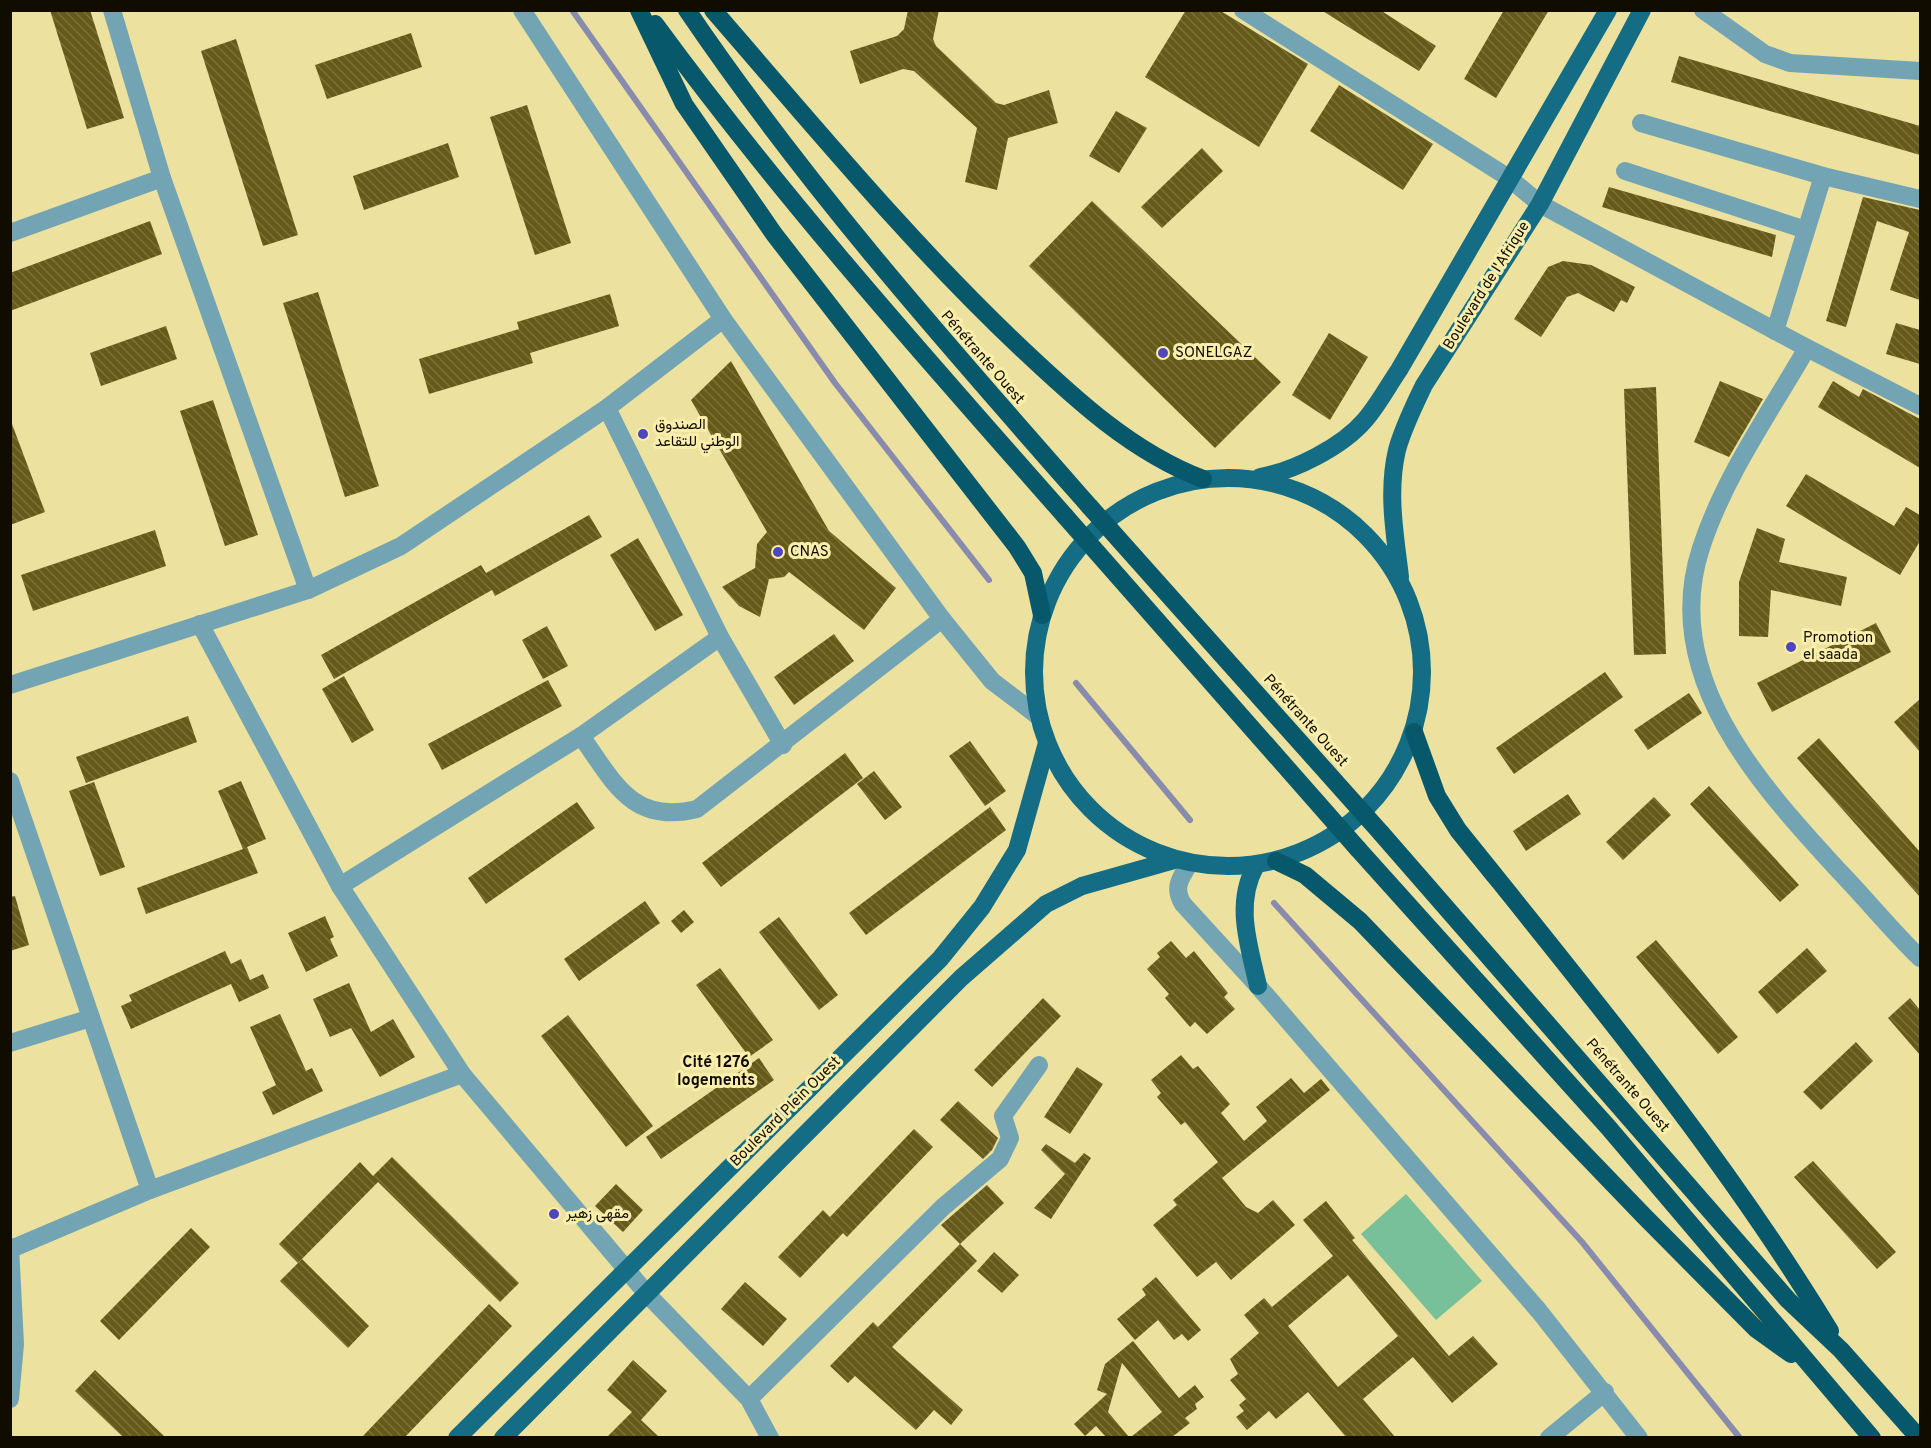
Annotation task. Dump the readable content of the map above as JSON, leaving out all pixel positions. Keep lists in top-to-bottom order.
{
  "streets": {
    "highway": ["Pénétrante Ouest"],
    "main road": ["Boulevard de l'Afrique", "Boulevard Plein Ouest"]
  },
  "districts": ["Cité 1276 logements"],
  "places": [
    "SONELGAZ",
    "الصندوق الوطني للتقاعد",
    "CNAS",
    "Promotion el saada",
    "مقهى زهير"
  ]
}
